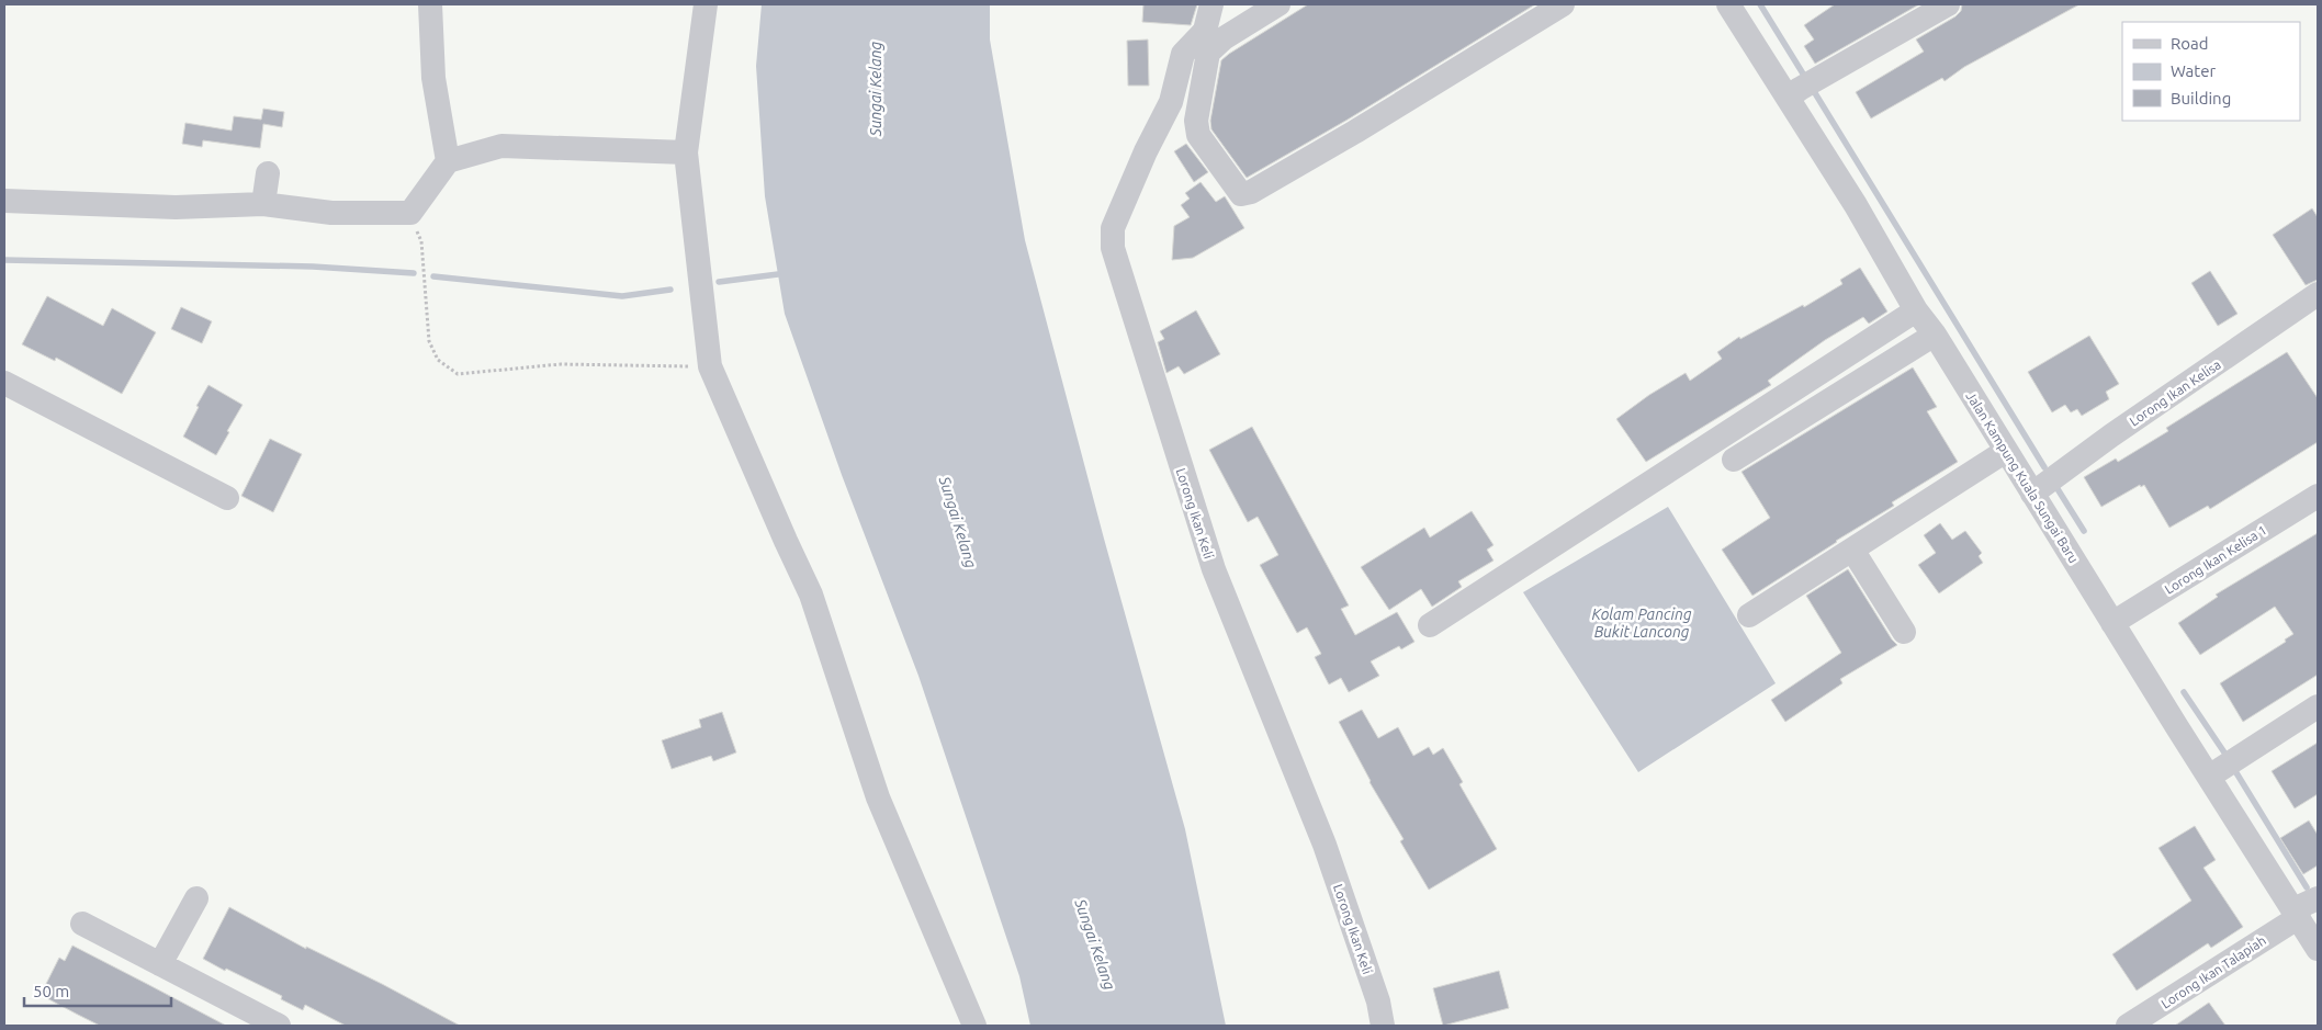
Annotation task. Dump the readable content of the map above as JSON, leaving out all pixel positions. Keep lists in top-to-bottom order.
{
  "streets": {
    "street": [
      "Lorong Ikan Kelisa",
      "Jalan Kampung Kuala Sungai Baru",
      "Lorong Ikan Keli",
      "Lorong Ikan Kelisa 1",
      "Lorong Ikan Talapiah"
    ]
  },
  "crossings": [
    ["Lorong Ikan Kelisa", "Jalan Kampung Kuala Sungai Baru"],
    ["Jalan Kampung Kuala Sungai Baru", "Lorong Ikan Kelisa 1"],
    ["Jalan Kampung Kuala Sungai Baru", "Lorong Ikan Talapiah"]
  ],
  "water": ["Sungai Kelang", "Kolam Pancing Bukit Lancong"],
  "legend": ["Road", "Water", "Building"],
  "scale_bar": "50 m"
}
